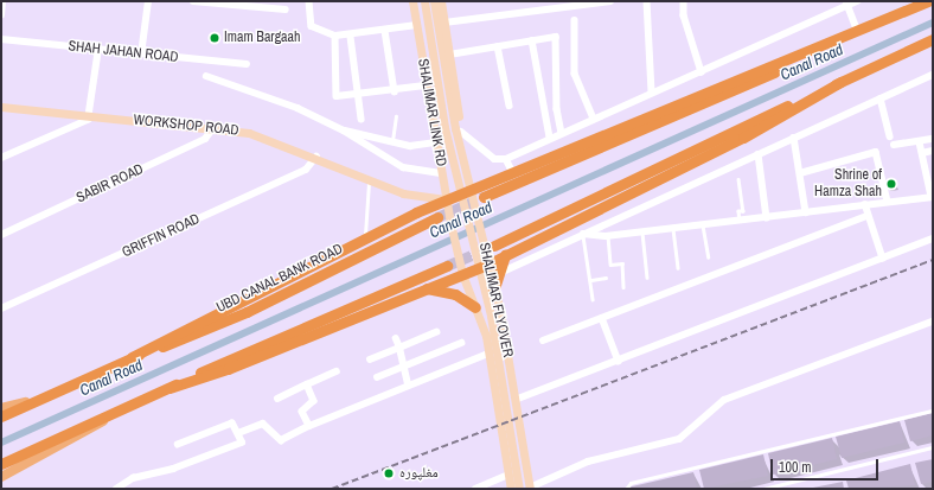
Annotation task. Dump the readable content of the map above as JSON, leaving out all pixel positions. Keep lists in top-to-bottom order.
{
  "streets": {
    "highway": ["UBD CANAL BANK ROAD"],
    "main road": ["SHALIMAR LINK RD", "WORKSHOP ROAD", "SHALIMAR FLYOVER"],
    "street": ["SHAH JAHAN ROAD", "SABIR ROAD", "GRIFFIN ROAD"]
  },
  "crossings": [
    ["SHALIMAR LINK RD", "WORKSHOP ROAD"],
    ["SHALIMAR LINK RD", "SHALIMAR FLYOVER"],
    ["WORKSHOP ROAD", "SABIR ROAD"],
    ["WORKSHOP ROAD", "GRIFFIN ROAD"]
  ],
  "water": ["Canal Road"],
  "places": ["Imam Bargaah", "Shrine of Hamza Shah", "مغلپورہ"],
  "scale_bar": "100 m"
}
